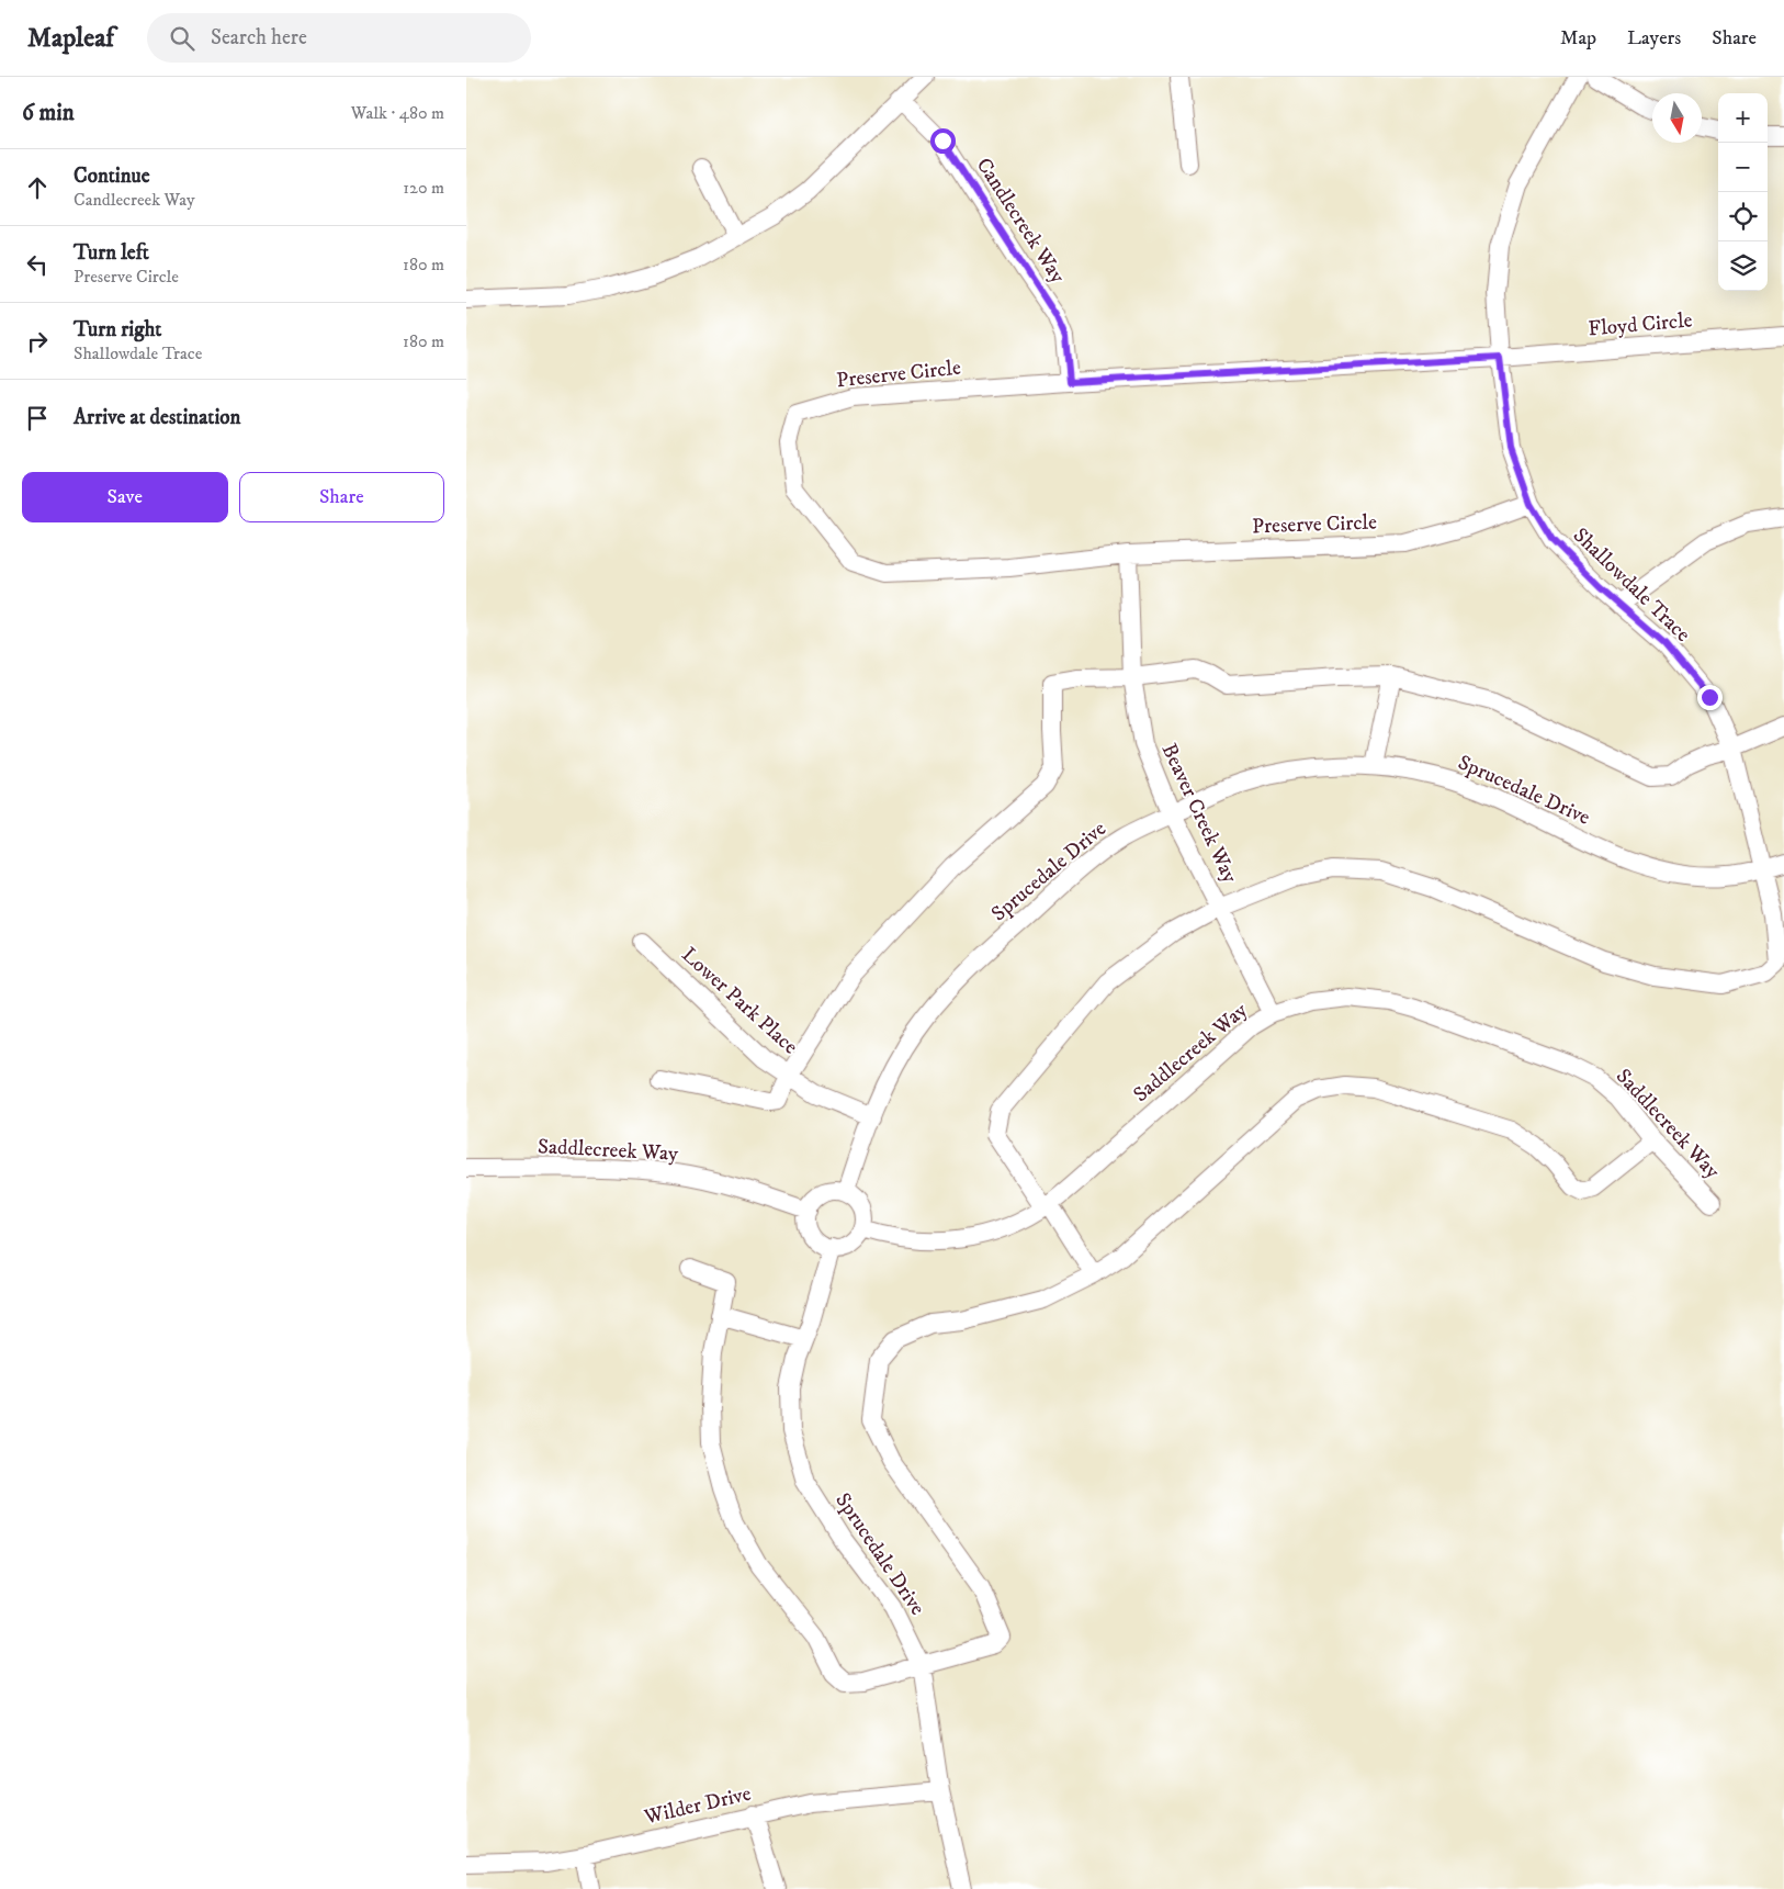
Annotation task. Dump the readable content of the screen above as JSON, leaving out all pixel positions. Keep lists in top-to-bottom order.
{
  "streets": {
    "street": [
      "Candlecreek Way",
      "Floyd Circle",
      "Preserve Circle",
      "Shallowdale Trace",
      "Sprucedale Drive",
      "Beaver Creek Way",
      "Lower Park Place",
      "Saddlecreek Way",
      "Wilder Drive"
    ]
  },
  "crossings": [
    ["Candlecreek Way", "Preserve Circle"],
    ["Floyd Circle", "Preserve Circle"],
    ["Floyd Circle", "Shallowdale Trace"],
    ["Preserve Circle", "Shallowdale Trace"],
    ["Preserve Circle", "Beaver Creek Way"],
    ["Shallowdale Trace", "Sprucedale Drive"],
    ["Sprucedale Drive", "Beaver Creek Way"],
    ["Sprucedale Drive", "Lower Park Place"],
    ["Sprucedale Drive", "Saddlecreek Way"],
    ["Sprucedale Drive", "Wilder Drive"],
    ["Beaver Creek Way", "Saddlecreek Way"]
  ],
  "north": "bottom",
  "page": {
    "header": "Mapleaf",
    "search": "Search here",
    "nav": ["Map", "Layers", "Share"],
    "heading": ["6 min", "Walk · 480 m"],
    "map_buttons": ["+", "−"],
    "list": [
      ["Continue", "Candlecreek Way", "120 m"],
      ["Turn left", "Preserve Circle", "180 m"],
      ["Turn right", "Shallowdale Trace", "180 m"],
      "Arrive at destination"
    ],
    "buttons": ["Save", "Share"]
  }
}
